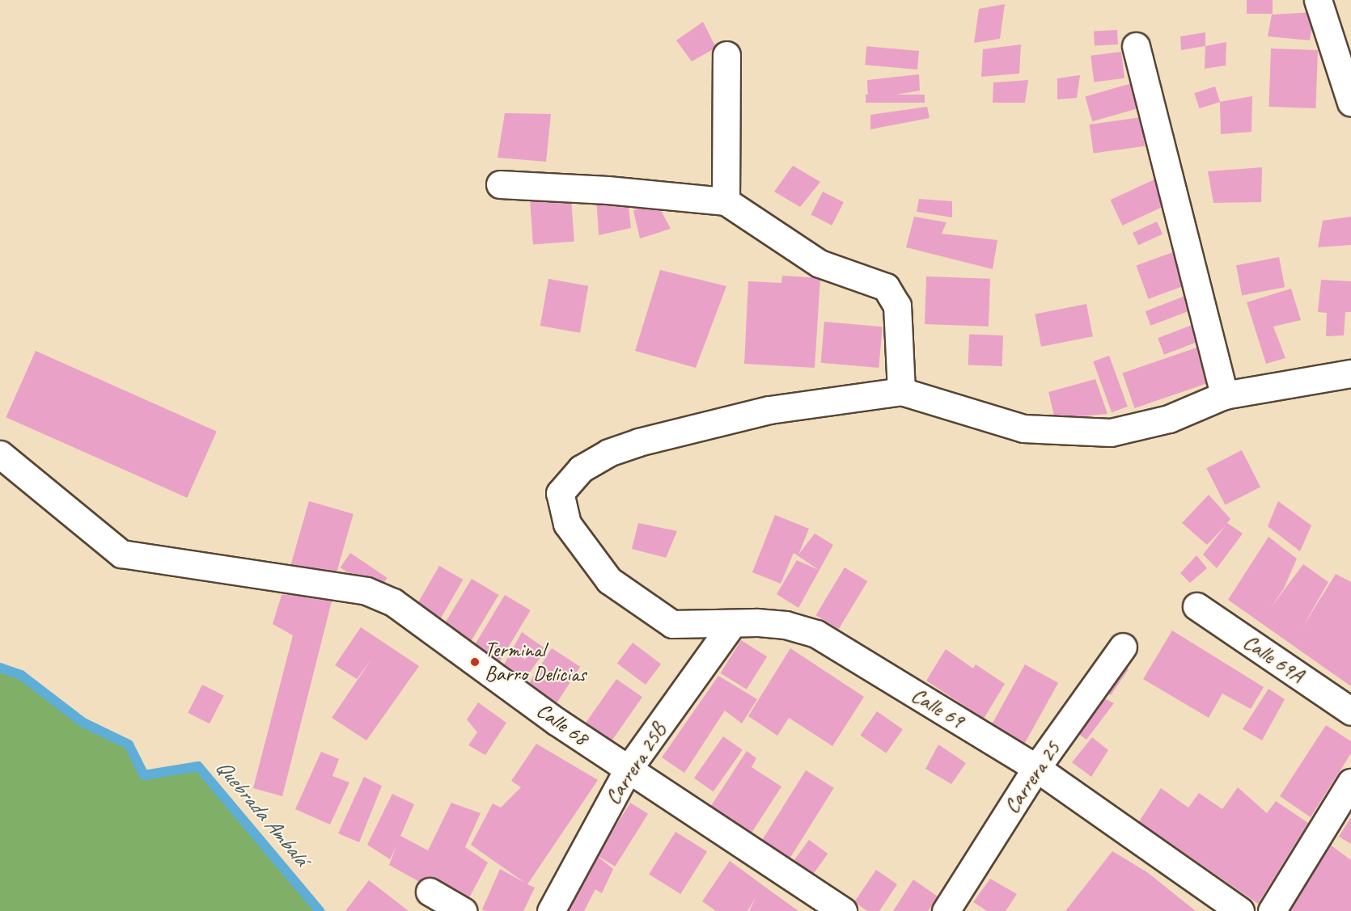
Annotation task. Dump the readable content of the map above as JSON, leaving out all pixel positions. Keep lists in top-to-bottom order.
{
  "streets": {
    "street": [
      "Calle 69A",
      "Calle 69",
      "Calle 68",
      "Carrera 25B",
      "Carrera 25"
    ]
  },
  "crossings": [
    ["Calle 69", "Carrera 25B"],
    ["Calle 69", "Carrera 25"],
    ["Calle 68", "Carrera 25B"]
  ],
  "water": ["Quebrada Ambalá"],
  "places": ["Terminal Barro Delicias"]
}
